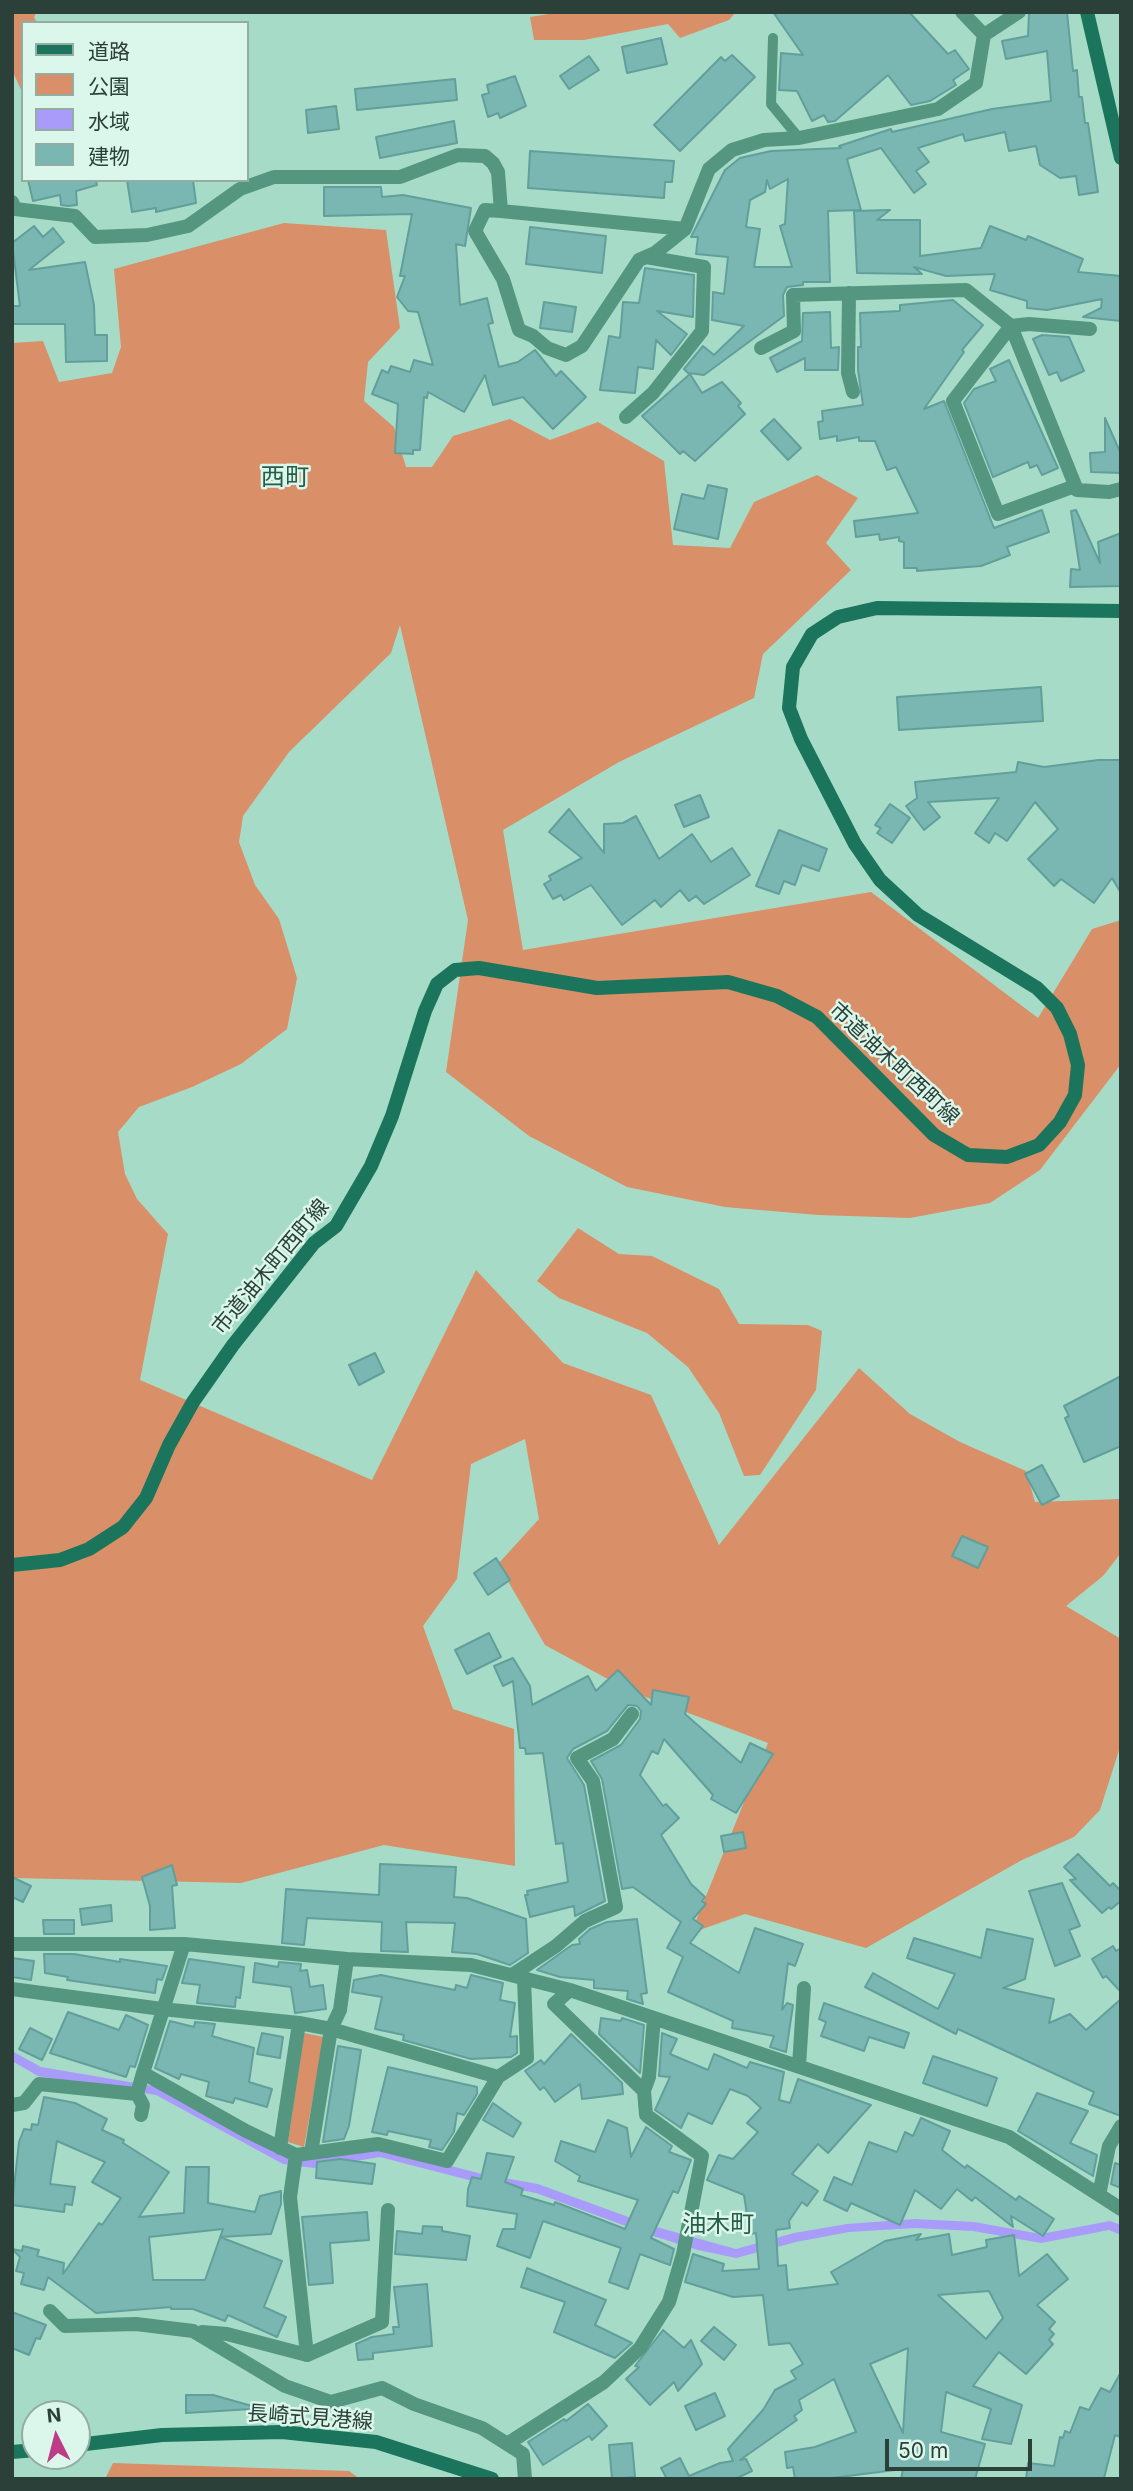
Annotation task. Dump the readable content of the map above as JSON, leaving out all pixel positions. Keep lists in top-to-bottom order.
{
  "streets": {
    "street": ["市道油木町西町線", "長崎式見港線"]
  },
  "districts": ["西町", "油木町"],
  "legend": [
    "道路",
    "公園",
    "水域",
    "建物"
  ],
  "scale_bar": "50 m",
  "north": "top"
}
